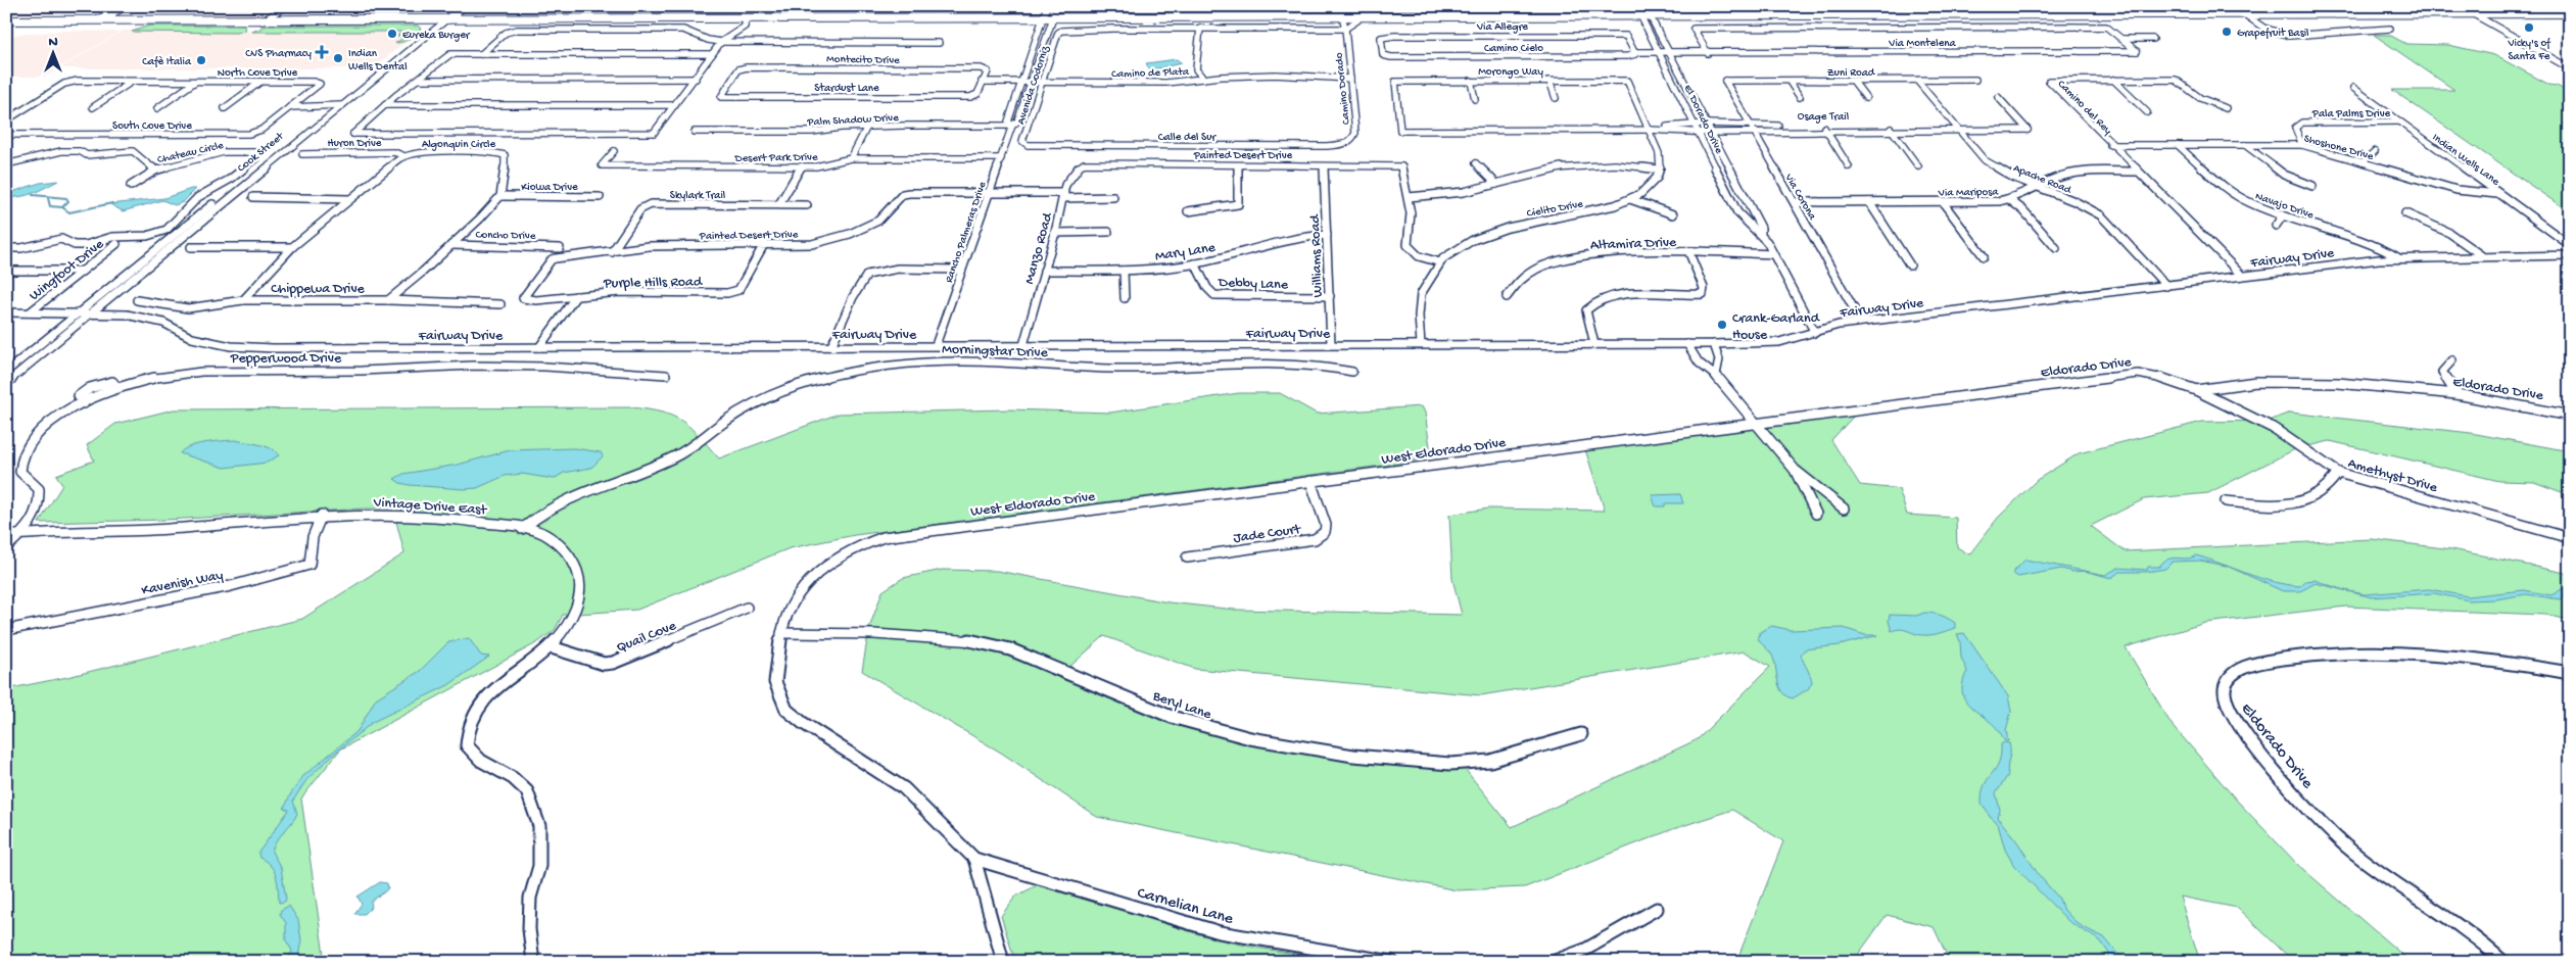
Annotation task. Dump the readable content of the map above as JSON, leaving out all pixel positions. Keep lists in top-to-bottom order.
{
  "streets": {
    "main road": ["El Dorado Drive", "Cook Street"],
    "street": [
      "Via Allegre",
      "Via Montelena",
      "Camino Cielo",
      "Montecito Drive",
      "Morongo Way",
      "North Cove Drive",
      "Camino de Plata",
      "Zuni Road",
      "Avenida Codorniz",
      "Stardust Lane",
      "Camino Dorado",
      "Camino del Rey",
      "Pala Palms Drive",
      "Osage Trail",
      "Palm Shadow Drive",
      "South Cove Drive",
      "Calle del Sur",
      "Huron Drive",
      "Algonquin Circle",
      "Shoshone Drive",
      "Chateau Circle",
      "Painted Desert Drive",
      "Desert Park Drive",
      "Indian Wells Lane",
      "Apache Road",
      "Kiowa Drive",
      "Via Mariposa",
      "Skylark Trail",
      "Via Corona",
      "Navajo Drive",
      "Cielito Drive",
      "Rancho Palmeras Drive",
      "Concho Drive",
      "Altamira Drive",
      "Manzo Road",
      "Mary Lane",
      "Williams Road",
      "Fairway Drive",
      "Wingfoot Drive",
      "Purple Hills Road",
      "Debby Lane",
      "Chippewa Drive",
      "Morningstar Drive",
      "Pepperwood Drive",
      "Eldorado Drive",
      "West Eldorado Drive",
      "Amethyst Drive",
      "Vintage Drive East",
      "Jade Court",
      "Kavenish Way",
      "Quail Cove",
      "Beryl Lane",
      "Carnelian Lane"
    ]
  },
  "crossings": [
    ["Via Allegre", "Camino Cielo"],
    ["Via Montelena", "Camino Cielo"],
    ["Via Montelena", "El Dorado Drive"],
    ["Camino Cielo", "El Dorado Drive"],
    ["Montecito Drive", "Camino de Plata"],
    ["Montecito Drive", "Stardust Lane"],
    ["Morongo Way", "Osage Trail"],
    ["North Cove Drive", "South Cove Drive"],
    ["Camino de Plata", "Avenida Codorniz"],
    ["Camino de Plata", "Stardust Lane"],
    ["Camino de Plata", "Camino Dorado"],
    ["Camino de Plata", "Rancho Palmeras Drive"],
    ["Zuni Road", "Apache Road"],
    ["Zuni Road", "Via Corona"],
    ["Avenida Codorniz", "Calle del Sur"],
    ["Camino Dorado", "Calle del Sur"],
    ["Camino del Rey", "Shoshone Drive"],
    ["Camino del Rey", "Via Mariposa"],
    ["Camino del Rey", "Fairway Drive"],
    ["Pala Palms Drive", "Shoshone Drive"],
    ["Pala Palms Drive", "Indian Wells Lane"],
    ["Osage Trail", "El Dorado Drive"],
    ["Osage Trail", "Apache Road"],
    ["Osage Trail", "Via Corona"],
    ["Palm Shadow Drive", "Rancho Palmeras Drive"],
    ["El Dorado Drive", "Altamira Drive"],
    ["El Dorado Drive", "Fairway Drive"],
    ["Huron Drive", "Algonquin Circle"],
    ["Algonquin Circle", "Kiowa Drive"],
    ["Algonquin Circle", "Chippewa Drive"],
    ["Shoshone Drive", "Indian Wells Lane"],
    ["Shoshone Drive", "Navajo Drive"],
    ["Cook Street", "Fairway Drive"],
    ["Painted Desert Drive", "Skylark Trail"],
    ["Painted Desert Drive", "Rancho Palmeras Drive"],
    ["Painted Desert Drive", "Manzo Road"],
    ["Painted Desert Drive", "Williams Road"],
    ["Painted Desert Drive", "Purple Hills Road"],
    ["Desert Park Drive", "Rancho Palmeras Drive"],
    ["Apache Road", "Via Mariposa"],
    ["Apache Road", "Fairway Drive"],
    ["Via Mariposa", "Via Corona"],
    ["Via Corona", "Fairway Drive"],
    ["Navajo Drive", "Fairway Drive"],
    ["Cielito Drive", "Fairway Drive"],
    ["Rancho Palmeras Drive", "Fairway Drive"],
    ["Manzo Road", "Mary Lane"],
    ["Manzo Road", "Fairway Drive"],
    ["Mary Lane", "Williams Road"],
    ["Mary Lane", "Debby Lane"],
    ["Williams Road", "Fairway Drive"],
    ["Williams Road", "Debby Lane"],
    ["Fairway Drive", "Wingfoot Drive"],
    ["Morningstar Drive", "Vintage Drive East"],
    ["Pepperwood Drive", "Vintage Drive East"],
    ["Eldorado Drive", "West Eldorado Drive"],
    ["Eldorado Drive", "Amethyst Drive"],
    ["West Eldorado Drive", "Jade Court"],
    ["West Eldorado Drive", "Beryl Lane"],
    ["West Eldorado Drive", "Carnelian Lane"],
    ["Vintage Drive East", "Kavenish Way"],
    ["Vintage Drive East", "Quail Cove"]
  ],
  "places": {
    "other": [
      "Vicky's of Santa Fe",
      "Grapefruit Basil",
      "Eureka Burger",
      "Indian Wells Dental",
      "Cafè Italia",
      "Crank-Garland House"
    ],
    "health": ["CVS Pharmacy"]
  },
  "north": "top"
}
